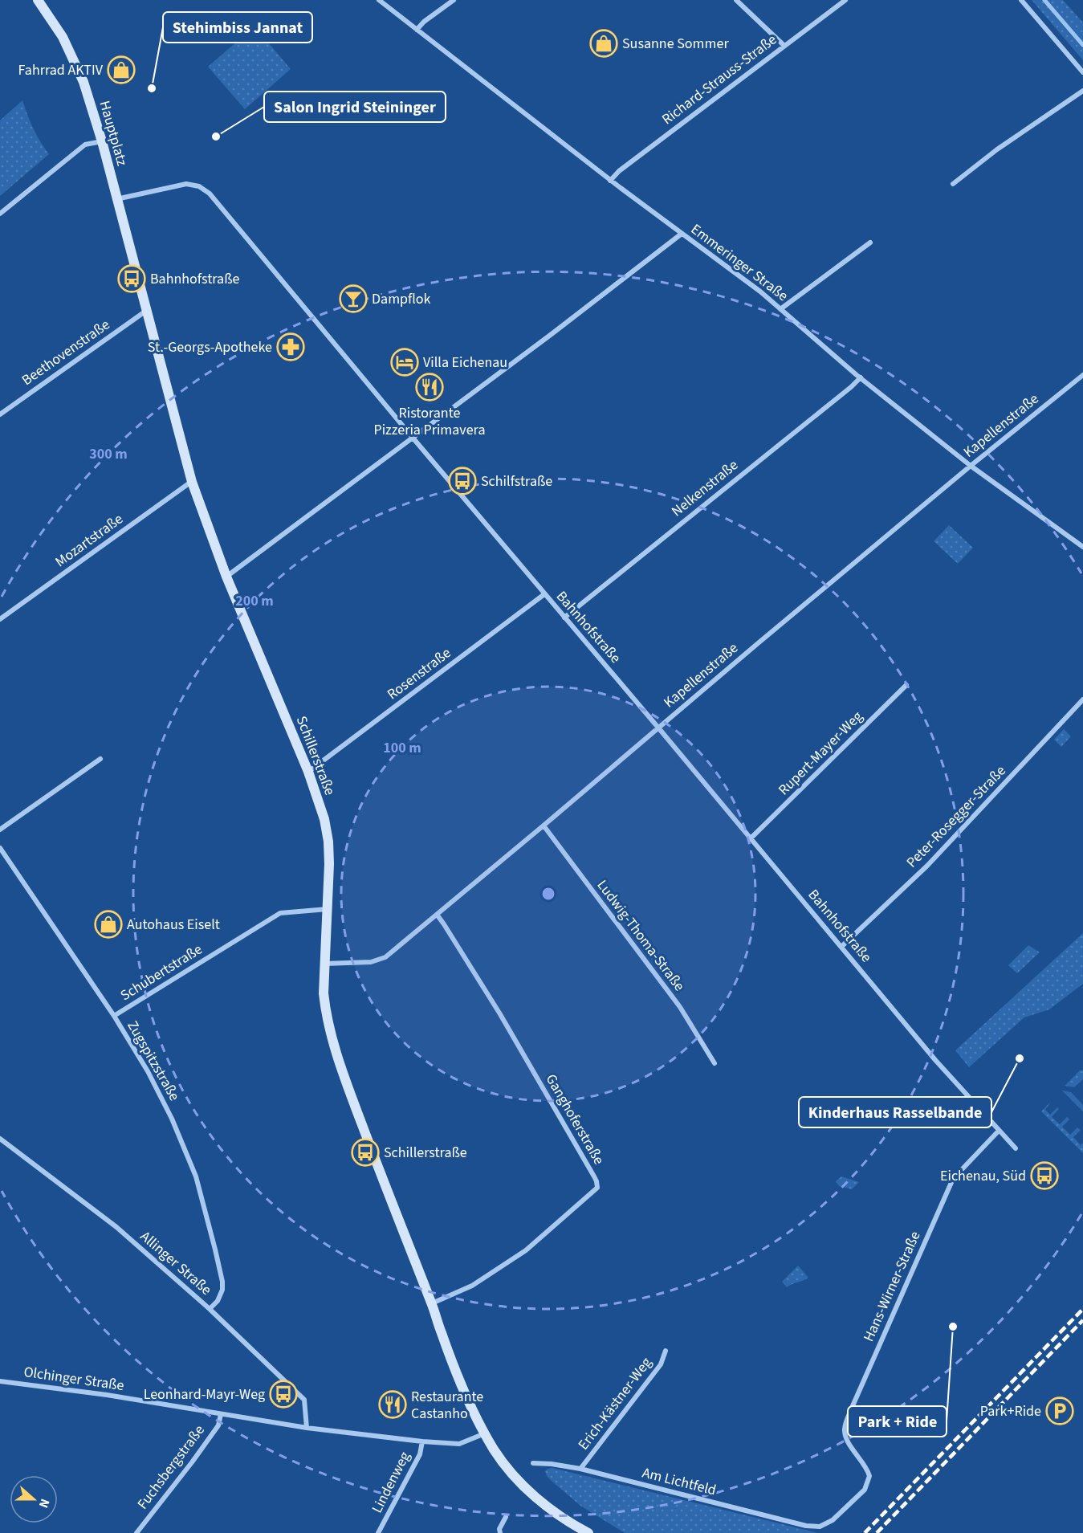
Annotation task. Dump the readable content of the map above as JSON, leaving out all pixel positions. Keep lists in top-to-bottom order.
{
  "streets": {
    "main road": ["Hauptplatz", "Schillerstraße"],
    "street": [
      "Richard-Strauss-Straße",
      "Emmeringer Straße",
      "Beethovenstraße",
      "Kapellenstraße",
      "Nelkenstraße",
      "Mozartstraße",
      "Bahnhofstraße",
      "Rosenstraße",
      "Rupert-Mayer-Weg",
      "Peter-Rosegger-Straße",
      "Ludwig-Thoma-Straße",
      "Schubertstraße",
      "Zugspitzstraße",
      "Ganghoferstraße",
      "Allinger Straße",
      "Hans-Wirner-Straße",
      "Olchinger Straße",
      "Erich-Kästner-Weg",
      "Fuchsbergstraße",
      "Am Lichtfeld",
      "Lindenweg"
    ]
  },
  "crossings": [
    ["Richard-Strauss-Straße", "Emmeringer Straße"],
    ["Hauptplatz", "Bahnhofstraße"],
    ["Hauptplatz", "Schillerstraße"],
    ["Emmeringer Straße", "Kapellenstraße"],
    ["Emmeringer Straße", "Nelkenstraße"],
    ["Beethovenstraße", "Schillerstraße"],
    ["Kapellenstraße", "Bahnhofstraße"],
    ["Kapellenstraße", "Schillerstraße"],
    ["Kapellenstraße", "Ludwig-Thoma-Straße"],
    ["Kapellenstraße", "Ganghoferstraße"],
    ["Nelkenstraße", "Bahnhofstraße"],
    ["Mozartstraße", "Schillerstraße"],
    ["Bahnhofstraße", "Rosenstraße"],
    ["Bahnhofstraße", "Rupert-Mayer-Weg"],
    ["Bahnhofstraße", "Schillerstraße"],
    ["Bahnhofstraße", "Peter-Rosegger-Straße"],
    ["Bahnhofstraße", "Hans-Wirner-Straße"],
    ["Rosenstraße", "Schillerstraße"],
    ["Schillerstraße", "Schubertstraße"],
    ["Schillerstraße", "Ganghoferstraße"],
    ["Schillerstraße", "Olchinger Straße"],
    ["Schubertstraße", "Zugspitzstraße"],
    ["Zugspitzstraße", "Allinger Straße"],
    ["Allinger Straße", "Olchinger Straße"],
    ["Hans-Wirner-Straße", "Am Lichtfeld"],
    ["Olchinger Straße", "Fuchsbergstraße"],
    ["Olchinger Straße", "Lindenweg"],
    ["Erich-Kästner-Weg", "Am Lichtfeld"]
  ],
  "places": {
    "shop": ["Susanne Sommer", "Fahrrad AKTIV", "Autohaus Eiselt"],
    "other": [
      "Stehimbiss Jannat",
      "Salon Ingrid Steininger",
      "Kinderhaus Rasselbande",
      "Park + Ride"
    ],
    "bus stop": [
      "Bahnhofstraße",
      "Schilfstraße",
      "Schillerstraße",
      "Eichenau, Süd",
      "Leonhard-Mayr-Weg"
    ],
    "bar": ["Dampflok"],
    "pharmacy": ["St.-Georgs-Apotheke"],
    "hotel": ["Villa Eichenau"],
    "restaurant": ["Ristorante Pizzeria Primavera", "Restaurante Castanho"],
    "parking": ["Park+Ride"]
  },
  "north": "right",
  "rings": ["300 m", "200 m", "100 m"]
}
